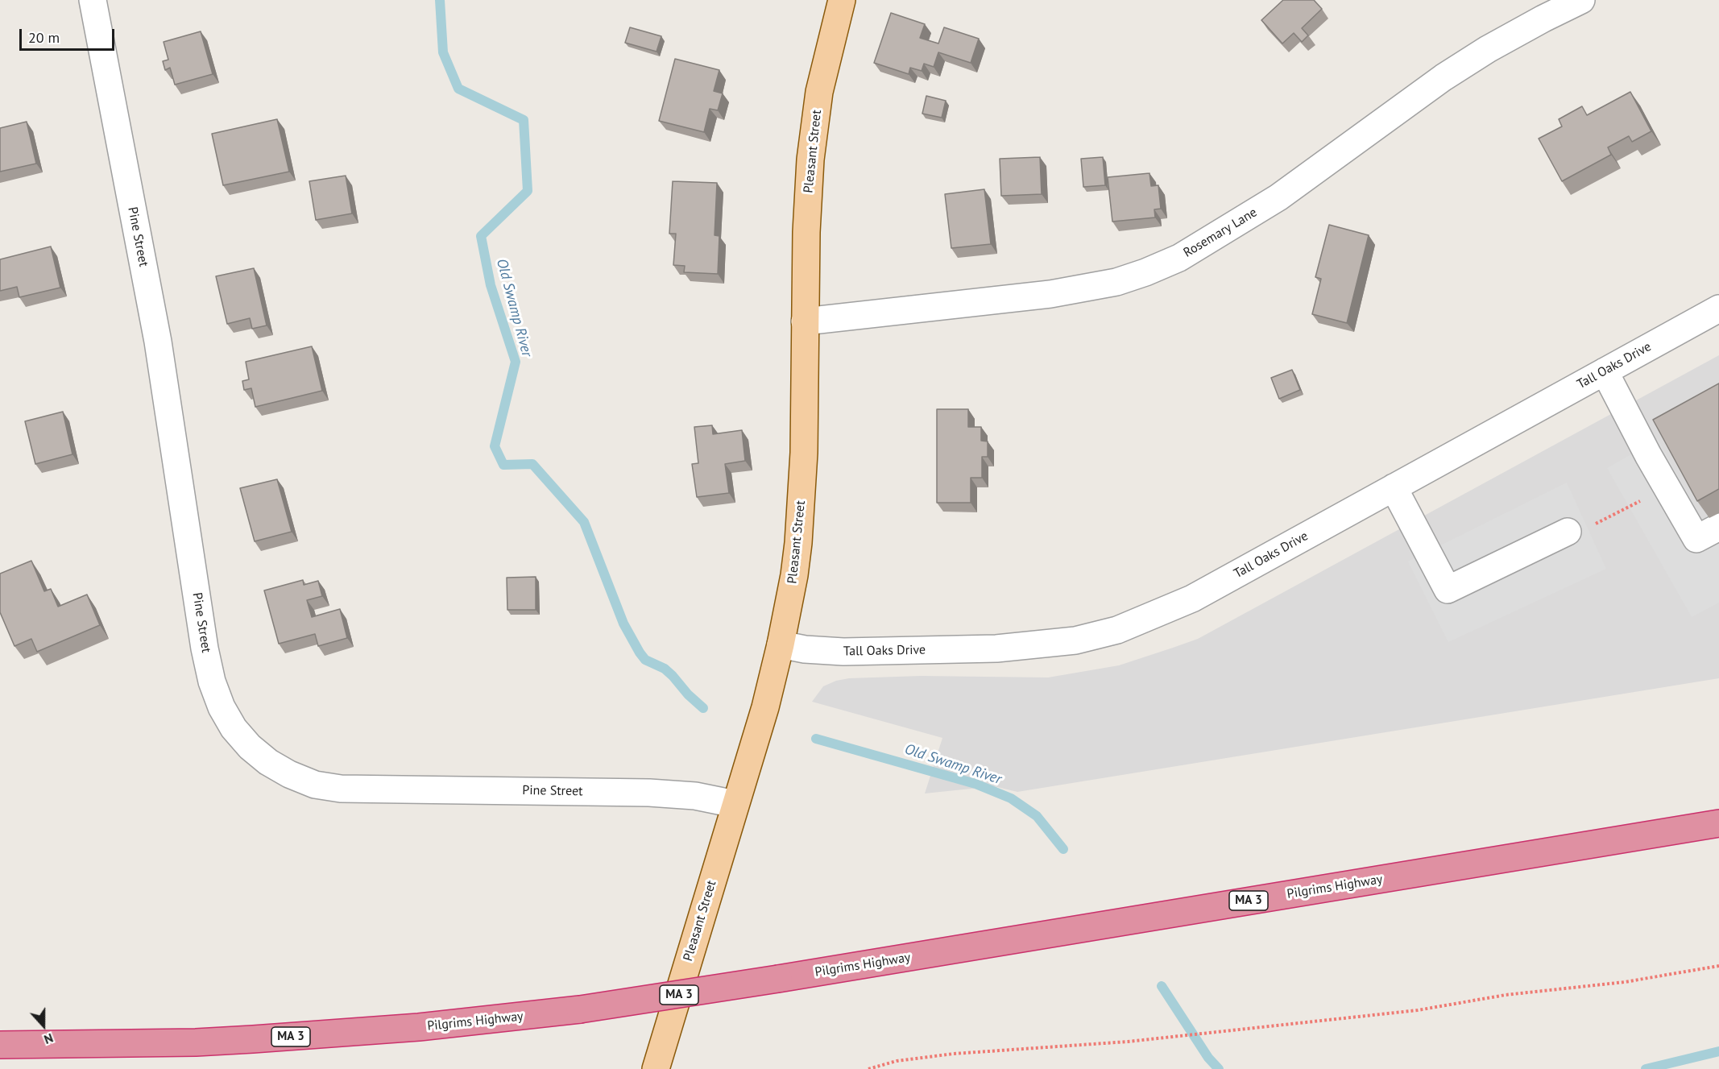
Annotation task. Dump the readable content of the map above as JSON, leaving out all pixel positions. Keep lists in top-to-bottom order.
{
  "streets": {
    "highway": ["Pilgrims Highway", "MA 3"],
    "main road": ["Pleasant Street"],
    "street": ["Rosemary Lane", "Pine Street", "Tall Oaks Drive"]
  },
  "crossings": [
    ["Pleasant Street", "Rosemary Lane"],
    ["Pleasant Street", "Pine Street"],
    ["Pleasant Street", "Tall Oaks Drive"]
  ],
  "water": ["Old Swamp River"],
  "scale_bar": "20 m",
  "north": "bottom"
}
